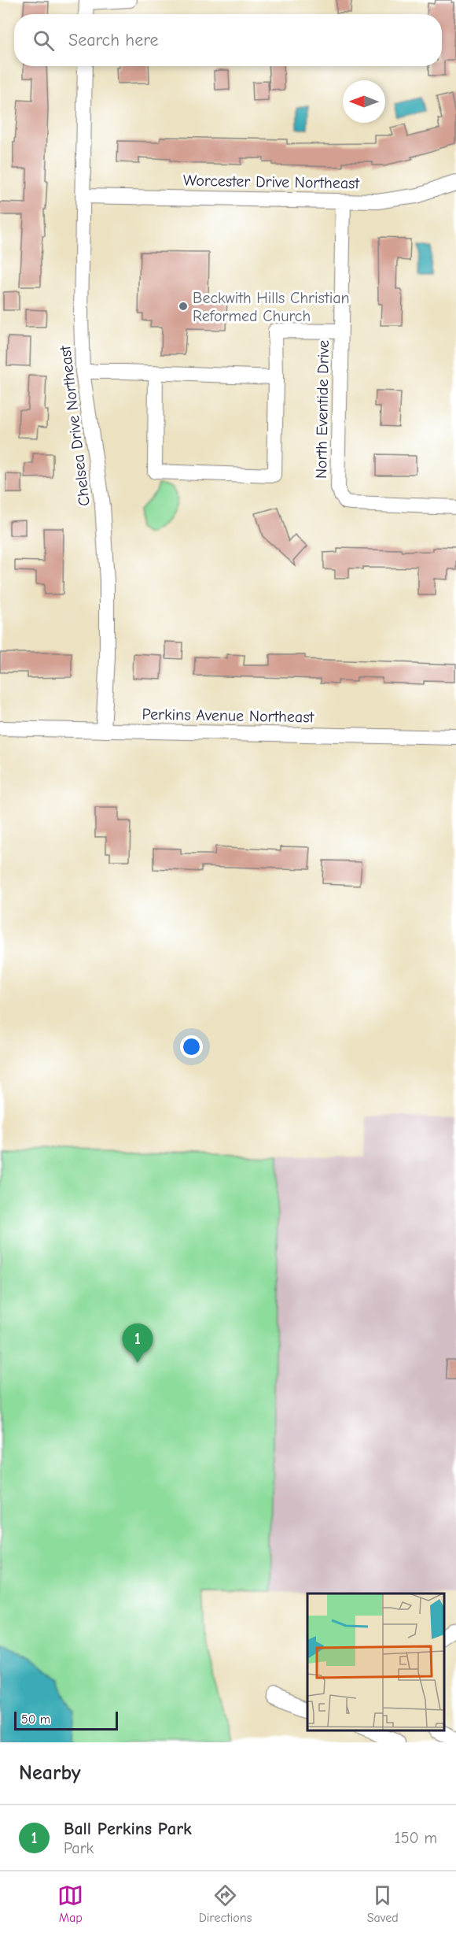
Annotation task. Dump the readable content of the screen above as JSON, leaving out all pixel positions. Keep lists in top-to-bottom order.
{
  "streets": {
    "street": [
      "Worcester Drive Northeast",
      "North Eventide Drive",
      "Chelsea Drive Northeast",
      "Perkins Avenue Northeast"
    ]
  },
  "crossings": [
    ["Worcester Drive Northeast", "North Eventide Drive"],
    ["Worcester Drive Northeast", "Chelsea Drive Northeast"],
    ["Chelsea Drive Northeast", "Perkins Avenue Northeast"]
  ],
  "places": ["Beckwith Hills Christian Reformed Church"],
  "scale_bar": "50 m",
  "north": "left",
  "page": {
    "search": "Search here",
    "pins": "1",
    "scale": "50 m",
    "heading": "Nearby",
    "list": [
      {
        "mark": "1",
        "name": "Ball Perkins Park",
        "note": "Park",
        "value": "150 m"
      }
    ],
    "nav": ["Map", "Directions", "Saved"]
  }
}
